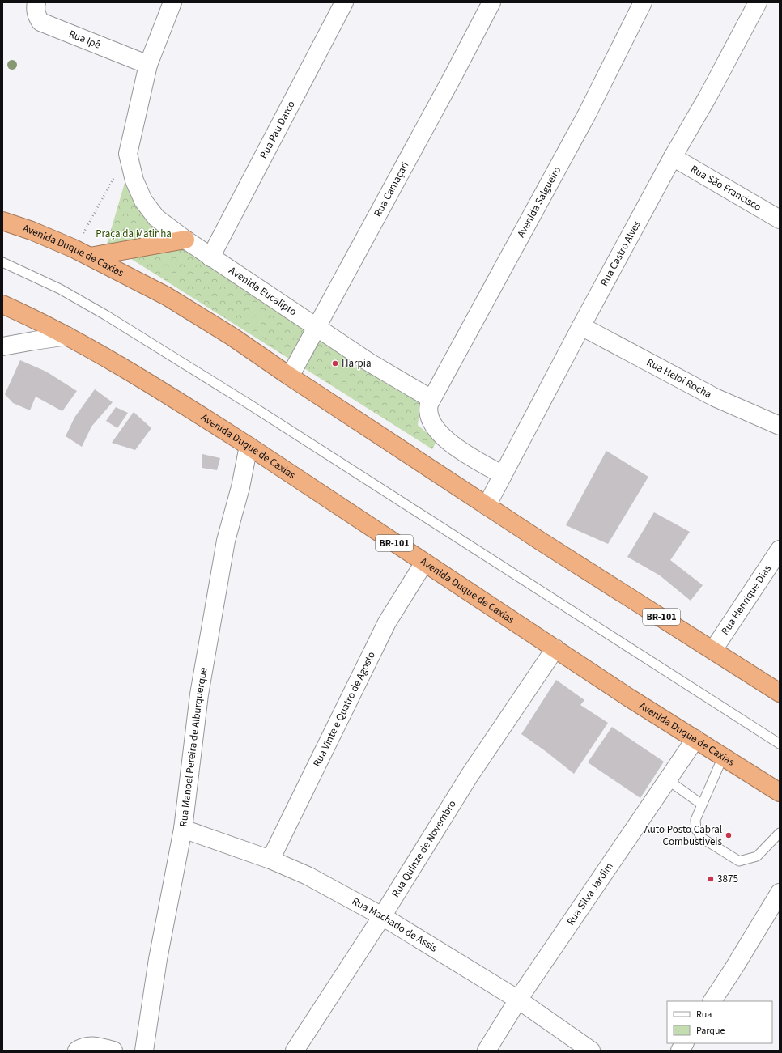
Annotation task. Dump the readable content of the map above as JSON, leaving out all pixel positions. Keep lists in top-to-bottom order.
{
  "streets": {
    "highway": ["Avenida Duque de Caxias", "BR-101"],
    "street": [
      "Rua Ipê",
      "Rua Pau Darco",
      "Rua São Francisco",
      "Rua Camaçari",
      "Avenida Salgueiro",
      "Rua Castro Alves",
      "Avenida Eucalipto",
      "Rua Heloi Rocha",
      "Rua Henrique Dias",
      "Rua Vinte e Quatro de Agosto",
      "Rua Manoel Pereira de Alburquerque",
      "Rua Quinze de Novembro",
      "Rua Silva Jardim",
      "Rua Machado de Assis"
    ]
  },
  "crossings": [
    ["Rua Ipê", "Avenida Eucalipto"],
    ["Rua Pau Darco", "Avenida Eucalipto"],
    ["Rua São Francisco", "Rua Castro Alves"],
    ["Rua Camaçari", "Avenida Duque de Caxias"],
    ["Rua Camaçari", "Avenida Eucalipto"],
    ["Avenida Salgueiro", "Avenida Eucalipto"],
    ["Avenida Duque de Caxias", "Rua Castro Alves"],
    ["Avenida Duque de Caxias", "Rua Henrique Dias"],
    ["Avenida Duque de Caxias", "Rua Vinte e Quatro de Agosto"],
    ["Avenida Duque de Caxias", "Rua Manoel Pereira de Alburquerque"],
    ["Avenida Duque de Caxias", "Rua Quinze de Novembro"],
    ["Avenida Duque de Caxias", "Rua Silva Jardim"],
    ["Rua Castro Alves", "Rua Heloi Rocha"],
    ["Rua Vinte e Quatro de Agosto", "Rua Machado de Assis"],
    ["Rua Manoel Pereira de Alburquerque", "Rua Machado de Assis"],
    ["Rua Quinze de Novembro", "Rua Machado de Assis"],
    ["Rua Silva Jardim", "Rua Machado de Assis"]
  ],
  "parks": ["Praça da Matinha"],
  "places": ["Harpia", "Auto Posto Cabral Combustiveis", "3875"],
  "legend": ["Rua", "Parque"]
}
